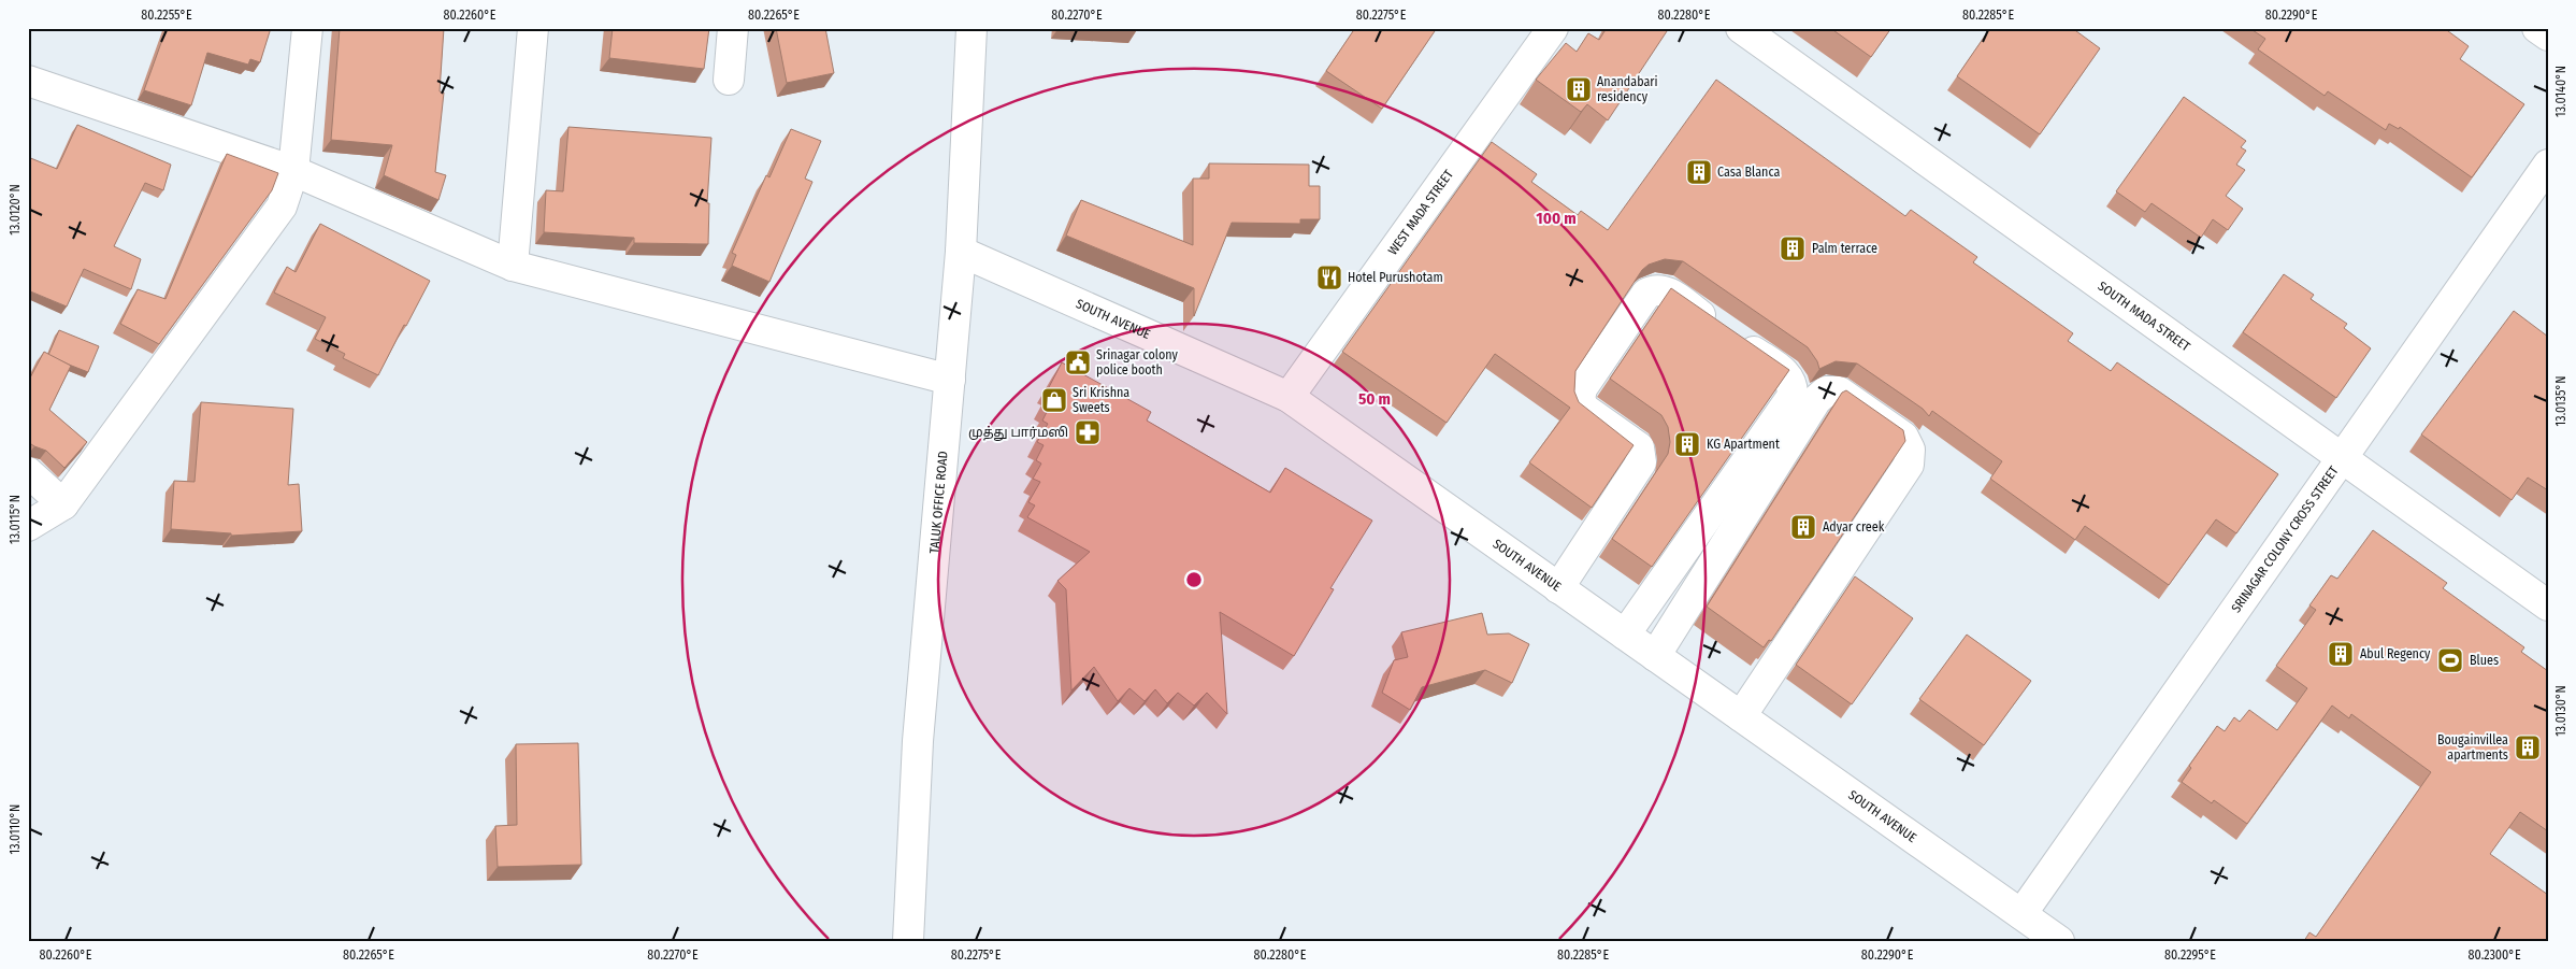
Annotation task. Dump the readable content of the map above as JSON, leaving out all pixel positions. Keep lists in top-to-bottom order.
{
  "streets": {
    "street": [
      "WEST MADA STREET",
      "SOUTH MADA STREET",
      "SOUTH AVENUE",
      "TALUK OFFICE ROAD",
      "SRINAGAR COLONY CROSS STREET"
    ]
  },
  "crossings": [
    ["WEST MADA STREET", "SOUTH AVENUE"],
    ["SOUTH MADA STREET", "SRINAGAR COLONY CROSS STREET"],
    ["SOUTH AVENUE", "TALUK OFFICE ROAD"],
    ["SOUTH AVENUE", "SRINAGAR COLONY CROSS STREET"]
  ],
  "places": {
    "building": [
      "Anandabari residency",
      "Casa Blanca",
      "Palm terrace",
      "KG Apartment",
      "Adyar creek",
      "Abul Regency",
      "Bougainvillea apartments"
    ],
    "restaurant": ["Hotel Purushotam"],
    "public building": ["Srinagar colony police booth"],
    "shop": ["Sri Krishna Sweets"],
    "pharmacy": ["முத்து பார்மஸி"],
    "sports": ["Blues"]
  },
  "coordinates": [
    "80.2255°E",
    "80.2260°E",
    "80.2265°E",
    "80.2270°E",
    "80.2275°E",
    "80.2280°E",
    "80.2285°E",
    "80.2290°E",
    "13.0140°N",
    "13.0120°N",
    "13.0135°N",
    "13.0115°N",
    "13.0130°N",
    "13.0110°N",
    "80.2295°E",
    "80.2300°E"
  ],
  "rings": ["100 m", "50 m"]
}
